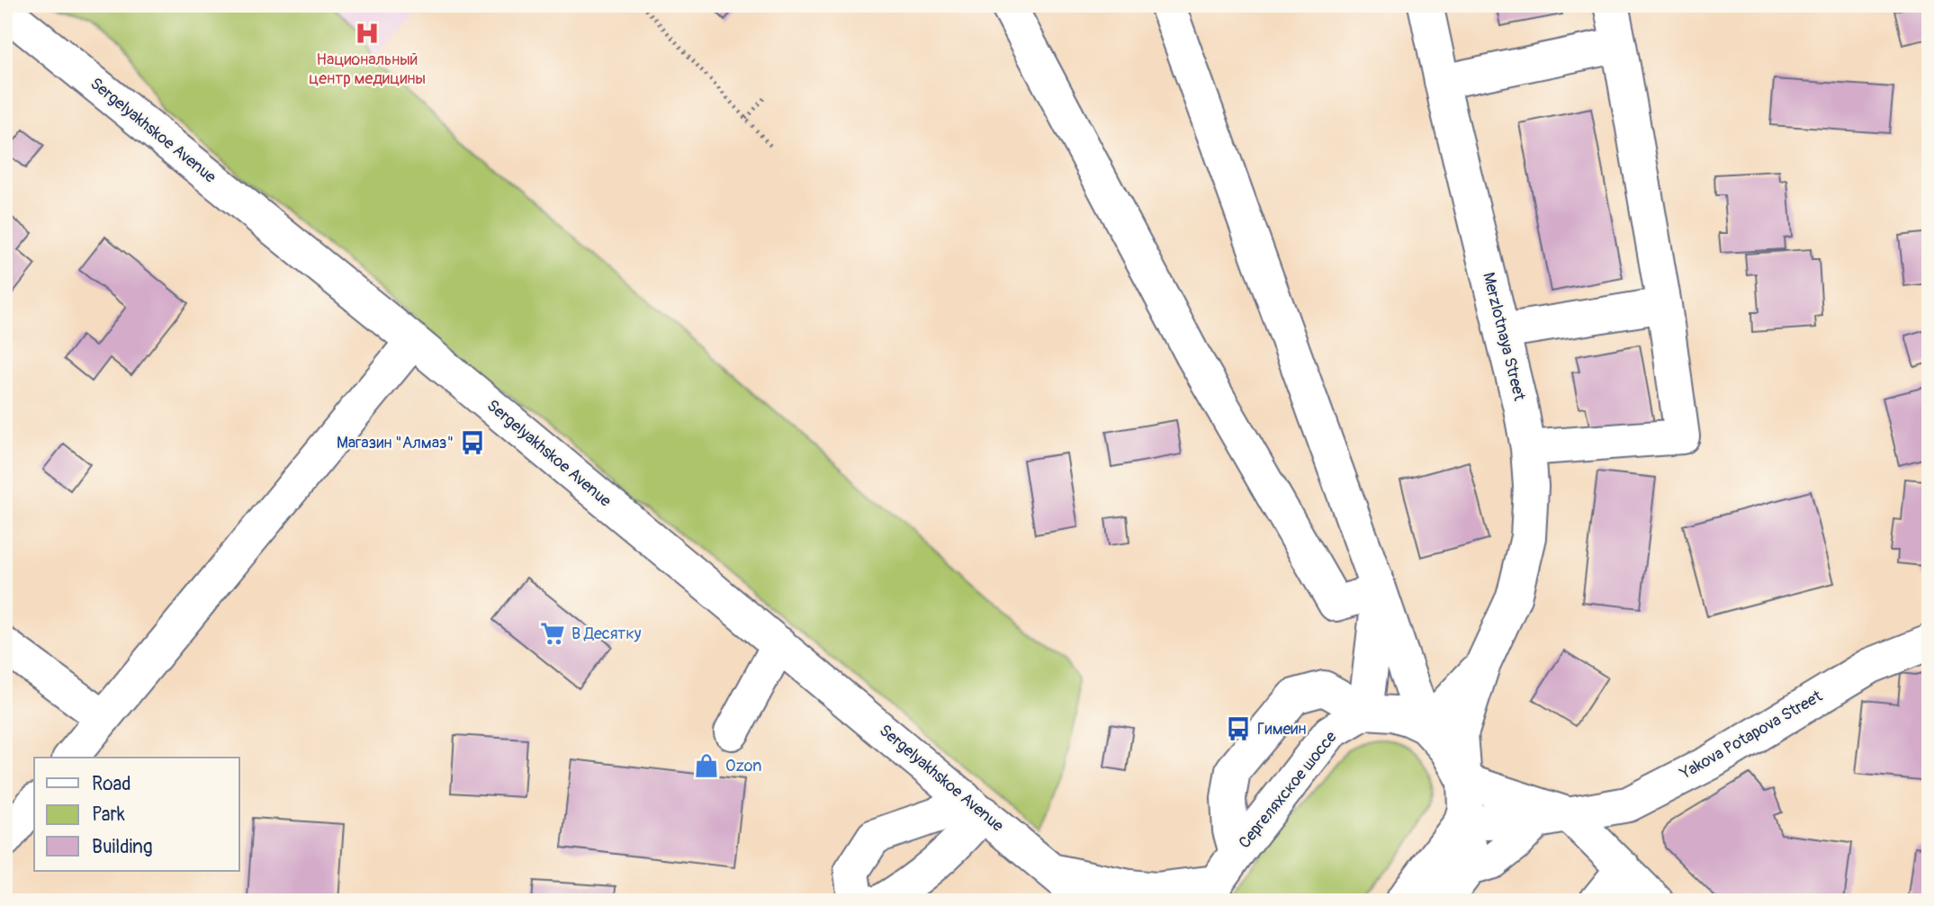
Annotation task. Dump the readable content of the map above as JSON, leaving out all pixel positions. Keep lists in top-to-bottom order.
{
  "streets": {
    "street": [
      "Sergelyakhskoe Avenue",
      "Merzlotnaya Street",
      "Yakova Potapova Street",
      "Сергеляхское шоссе"
    ]
  },
  "crossings": [
    ["Sergelyakhskoe Avenue", "Сергеляхское шоссе"]
  ],
  "places": {
    "hospital": ["Национальный центр медицины"],
    "bus stop": ["Магазин \"Алмаз\"", "Гимеин"],
    "supermarket": ["В Десятку"],
    "shop": ["Ozon"]
  },
  "legend": ["Road", "Park", "Building"]
}
